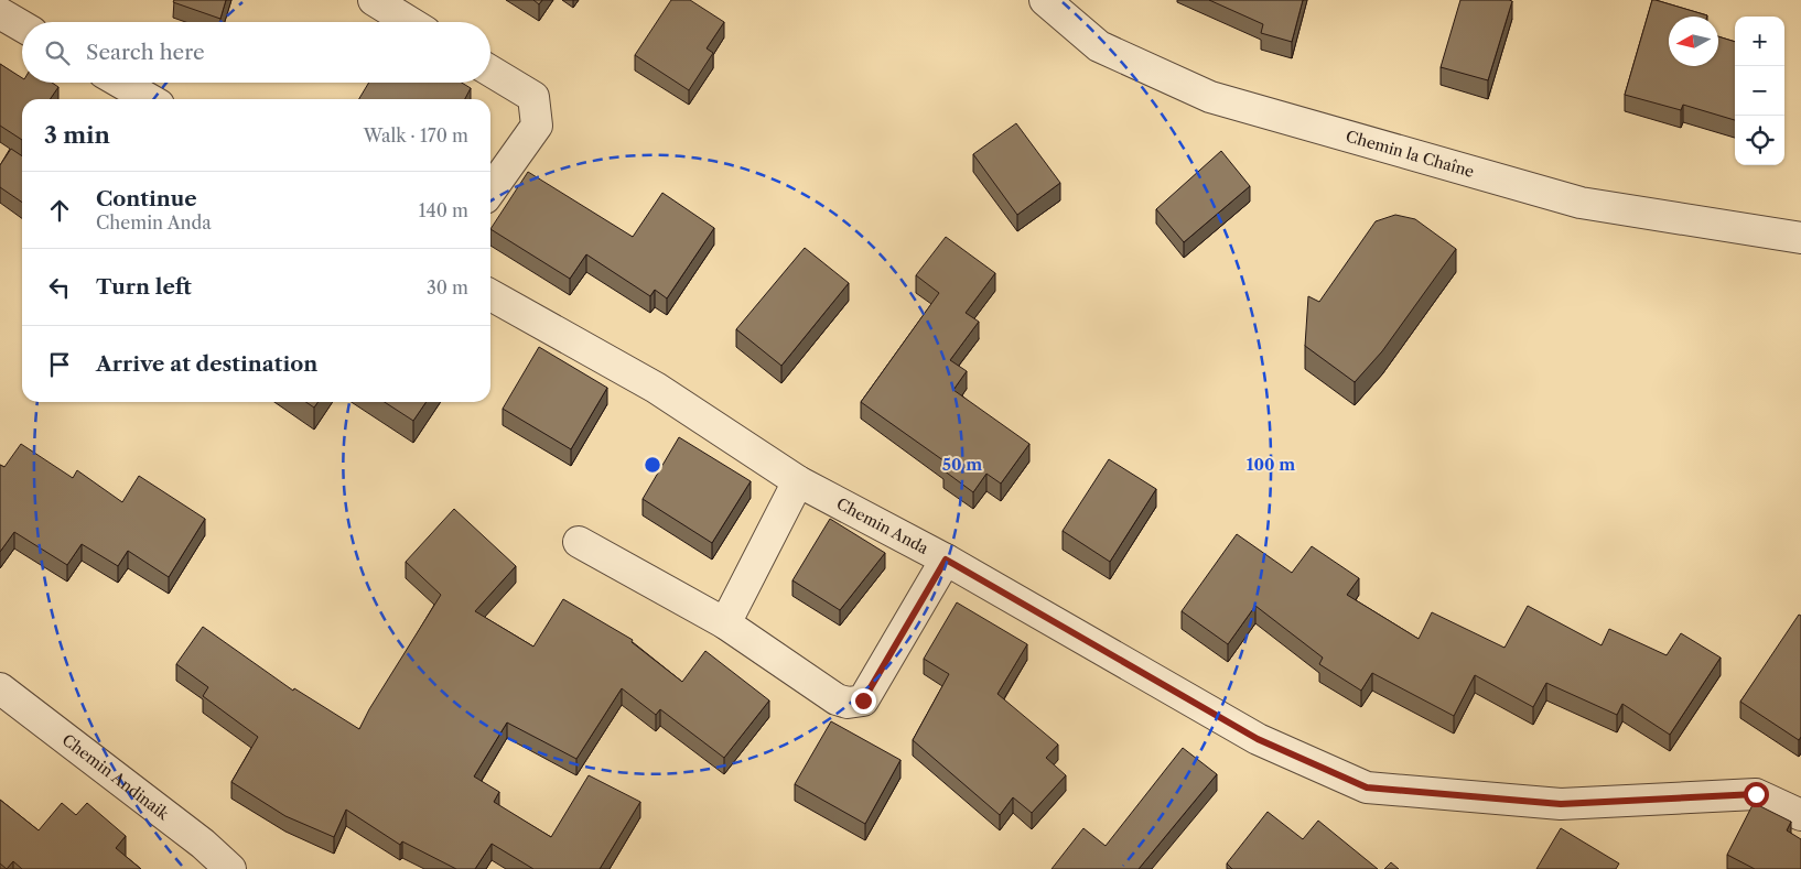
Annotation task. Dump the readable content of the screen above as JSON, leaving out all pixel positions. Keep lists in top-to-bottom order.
{
  "streets": {
    "street": ["Chemin la Chaîne", "Chemin Anda", "Chemin Andinaik"]
  },
  "north": "left",
  "page": {
    "map_buttons": ["+", "−"],
    "search": "Search here",
    "heading": ["3 min", "Walk · 170 m"],
    "list": [
      ["Continue", "Chemin Anda", "140 m"],
      ["Turn left", "30 m"],
      "Arrive at destination"
    ]
  },
  "rings": ["50 m", "100 m"]
}
